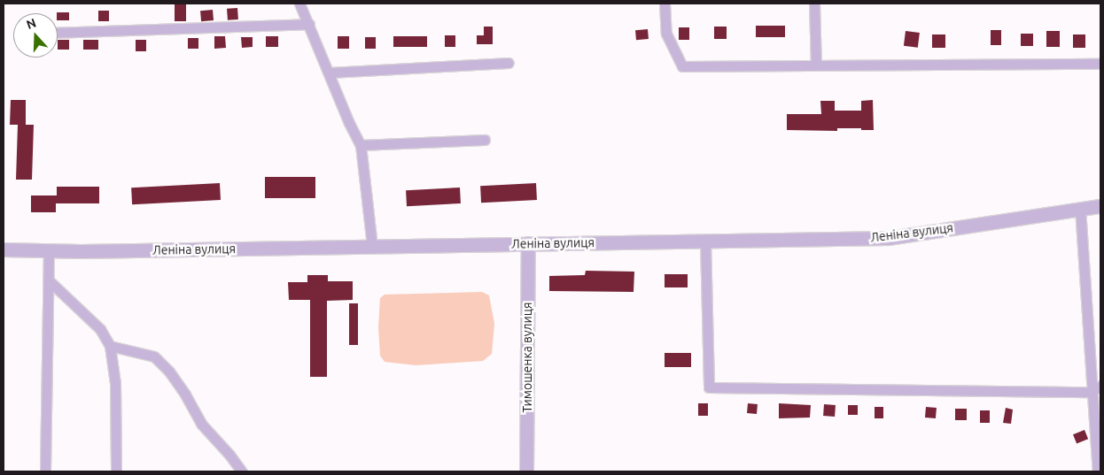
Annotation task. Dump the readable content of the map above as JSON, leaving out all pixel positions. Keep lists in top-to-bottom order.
{
  "streets": {
    "street": ["Леніна вулиця", "Тимошенка вулиця"]
  },
  "crossings": [
    ["Леніна вулиця", "Тимошенка вулиця"]
  ],
  "north": "top"
}
